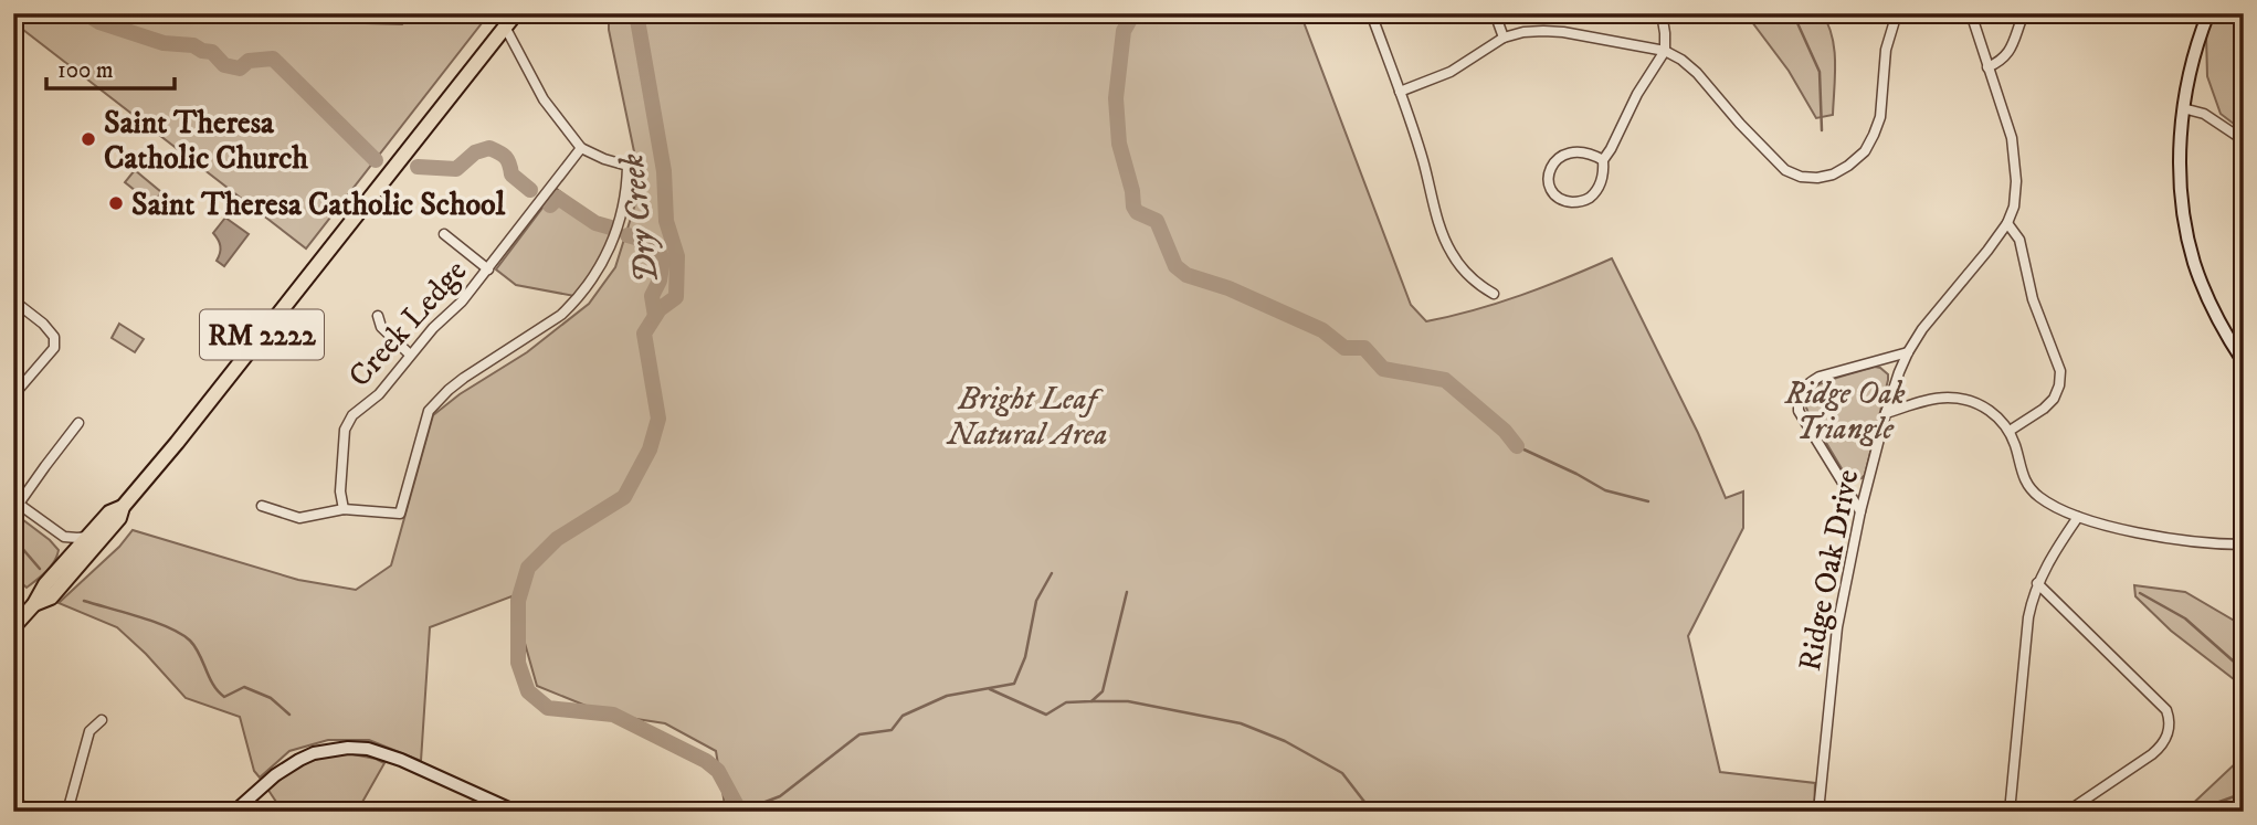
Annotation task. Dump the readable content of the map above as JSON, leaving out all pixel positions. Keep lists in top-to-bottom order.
{
  "streets": {
    "main road": ["RM 2222"],
    "street": ["Creek Ledge", "Ridge Oak Drive"]
  },
  "water": ["Dry Creek"],
  "parks": ["Ridge Oak Triangle", "Bright Leaf Natural Area"],
  "places": ["Saint Theresa Catholic Church", "Saint Theresa Catholic School"],
  "scale_bar": "100 m"
}
